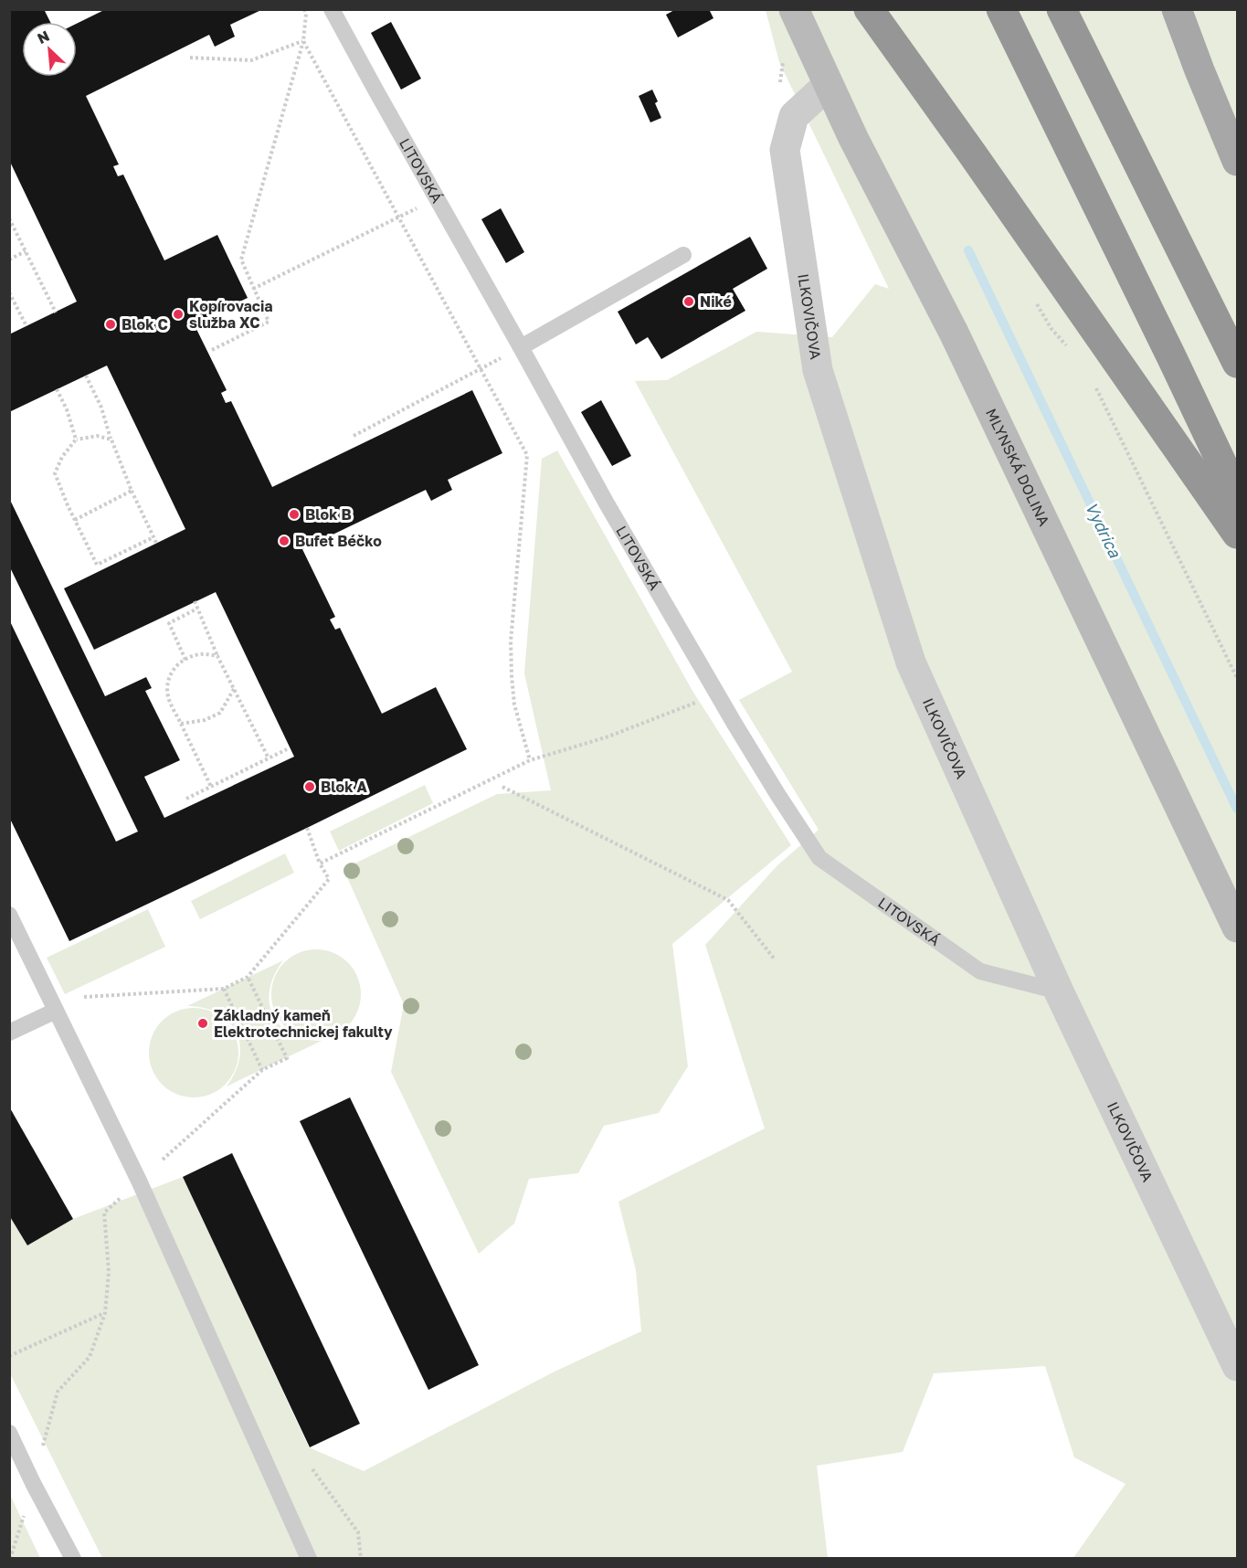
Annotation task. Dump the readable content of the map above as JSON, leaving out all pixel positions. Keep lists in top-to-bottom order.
{
  "streets": {
    "main road": ["MLYNSKÁ DOLINA"],
    "street": ["ILKOVIČOVA"],
    "lane": ["LITOVSKÁ"]
  },
  "crossings": [
    ["LITOVSKÁ", "ILKOVIČOVA"],
    ["ILKOVIČOVA", "MLYNSKÁ DOLINA"]
  ],
  "water": ["Vydrica"],
  "places": [
    "Niké",
    "Kopírovacia služba XC",
    "Blok C",
    "Blok B",
    "Bufet Béčko",
    "Blok A",
    "Základný kameň Elektrotechnickej fakulty"
  ],
  "north": "top left"
}
